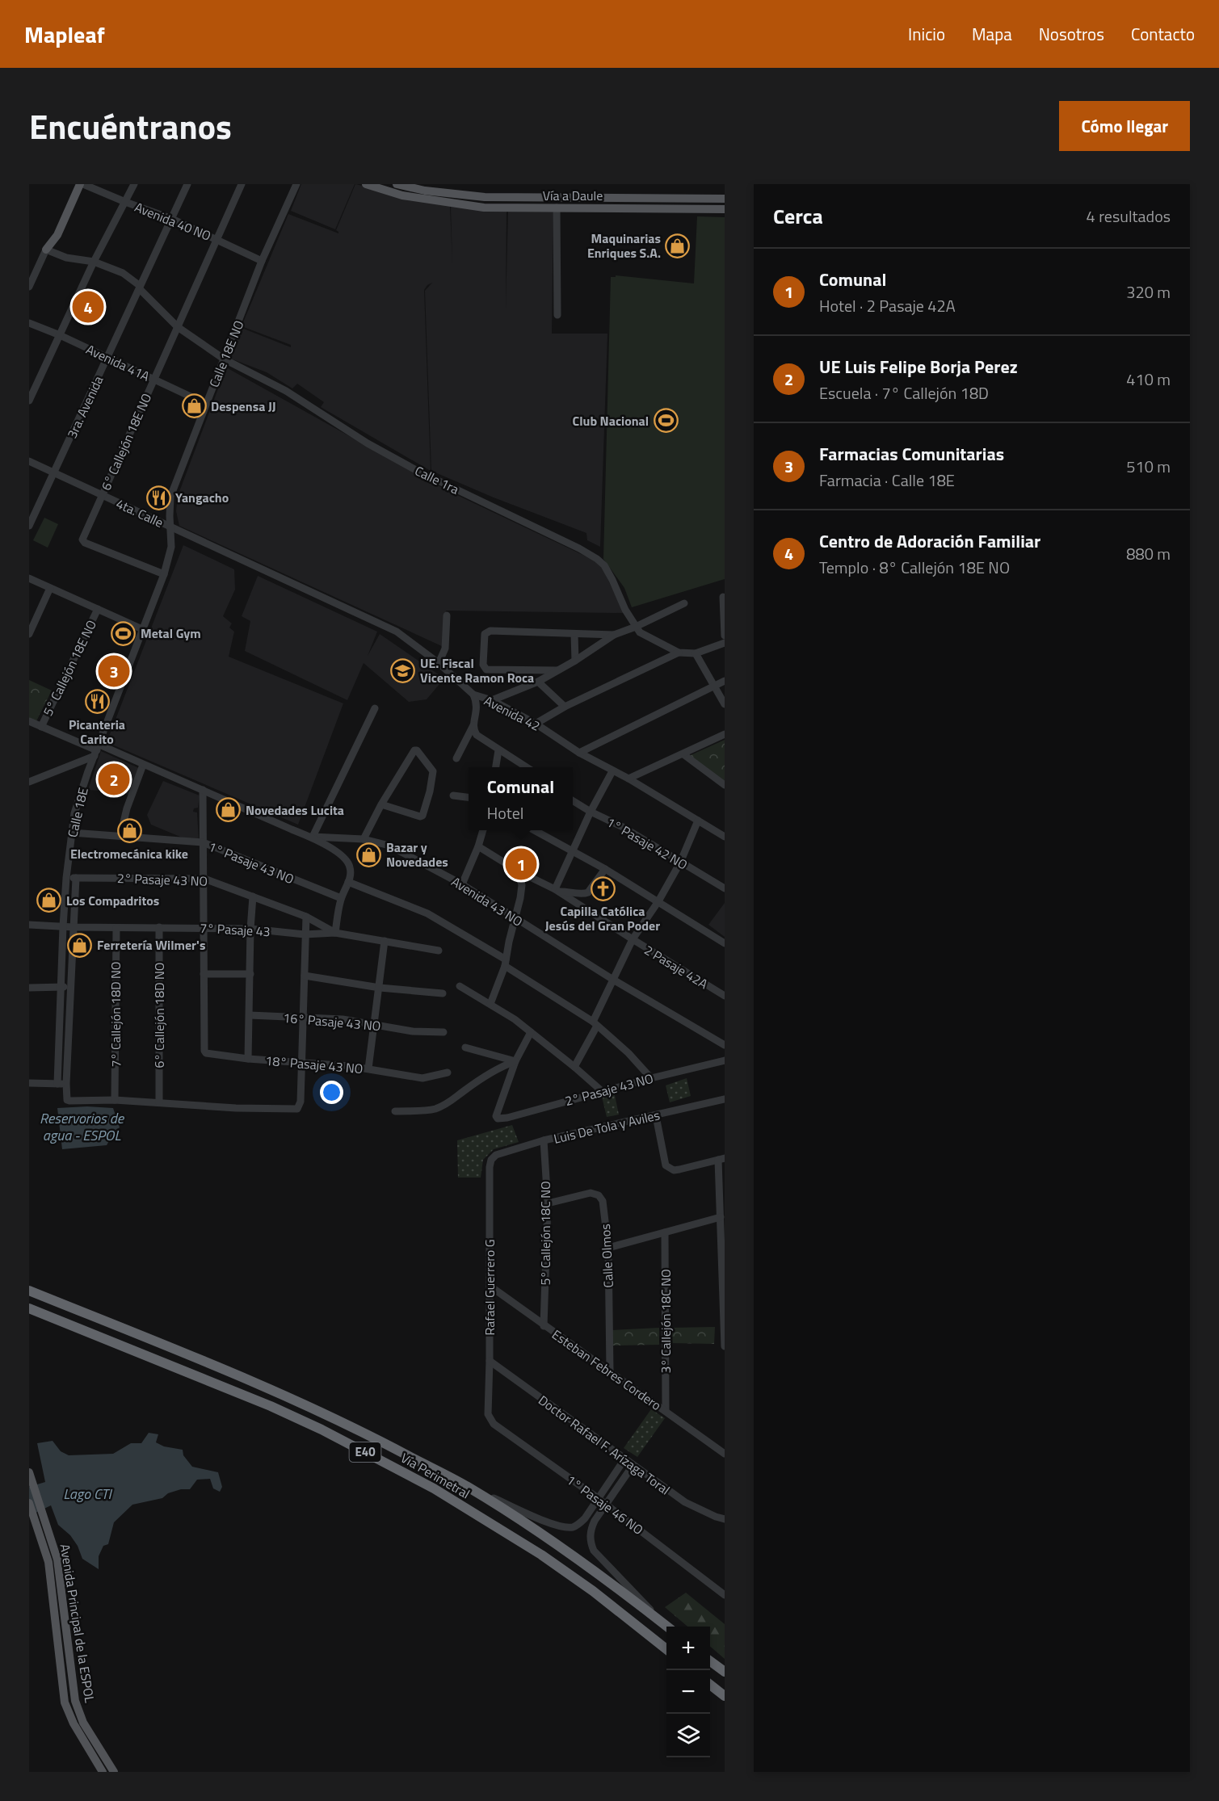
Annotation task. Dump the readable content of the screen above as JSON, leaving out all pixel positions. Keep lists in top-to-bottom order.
{
  "streets": {
    "highway": ["E40", "Vía Perimetral"],
    "main road": ["Vía a Daule", "Avenida Principal de la ESPOL"],
    "street": [
      "Avenida 40 NO",
      "Calle 18E NO",
      "Avenida 41A",
      "3ra. Avenida",
      "6° Callejón 18E NO",
      "Calle 1ra",
      "4ta. Calle",
      "5° Callejón 18E NO",
      "Avenida 42",
      "Calle 18E",
      "1° Pasaje 42 NO",
      "1° Pasaje 43 NO",
      "2° Pasaje 43 NO",
      "Avenida 43 NO",
      "7° Pasaje 43",
      "2 Pasaje 42A",
      "7° Callejón 18D NO",
      "6° Callejón 18D NO",
      "16° Pasaje 43 NO",
      "18° Pasaje 43 NO",
      "Luis De Tola y Aviles",
      "5° Callejón 18C NO",
      "Calle Olmos",
      "Rafael Guerrero G",
      "3° Callejón 18C NO",
      "Esteban Febres Cordero",
      "Doctor Rafael F. Arízaga Toral",
      "1° Pasaje 46 NO"
    ]
  },
  "crossings": [
    ["Avenida 40 NO", "Calle 18E NO"],
    ["Avenida 40 NO", "3ra. Avenida"],
    ["Avenida 40 NO", "6° Callejón 18E NO"],
    ["Calle 18E NO", "Avenida 41A"],
    ["Calle 18E NO", "Calle 1ra"],
    ["Calle 18E NO", "4ta. Calle"],
    ["Calle 18E NO", "Avenida 42"],
    ["Calle 18E NO", "Calle 18E"],
    ["Avenida 41A", "3ra. Avenida"],
    ["Avenida 41A", "6° Callejón 18E NO"],
    ["3ra. Avenida", "Calle 1ra"],
    ["3ra. Avenida", "4ta. Calle"],
    ["6° Callejón 18E NO", "Calle 1ra"],
    ["6° Callejón 18E NO", "4ta. Calle"],
    ["6° Callejón 18E NO", "Calle 18E"],
    ["4ta. Calle", "Avenida 42"],
    ["4ta. Calle", "Calle 18E"],
    ["5° Callejón 18E NO", "Avenida 43 NO"],
    ["Avenida 42", "Calle 18E"],
    ["Calle 18E", "1° Pasaje 43 NO"],
    ["Calle 18E", "2° Pasaje 43 NO"],
    ["Calle 18E", "Avenida 43 NO"],
    ["Calle 18E", "7° Pasaje 43"],
    ["2° Pasaje 43 NO", "7° Pasaje 43"],
    ["7° Pasaje 43", "7° Callejón 18D NO"],
    ["7° Pasaje 43", "6° Callejón 18D NO"],
    ["Luis De Tola y Aviles", "5° Callejón 18C NO"],
    ["Luis De Tola y Aviles", "Rafael Guerrero G"],
    ["5° Callejón 18C NO", "Calle Olmos"],
    ["5° Callejón 18C NO", "Esteban Febres Cordero"],
    ["Calle Olmos", "Esteban Febres Cordero"],
    ["Rafael Guerrero G", "Esteban Febres Cordero"],
    ["Rafael Guerrero G", "Doctor Rafael F. Arízaga Toral"],
    ["Rafael Guerrero G", "1° Pasaje 46 NO"],
    ["3° Callejón 18C NO", "Esteban Febres Cordero"]
  ],
  "water": ["Reservorios de agua - ESPOL", "Lago CTI"],
  "places": {
    "shop": [
      "Maquinarias Enriques S.A.",
      "Despensa JJ",
      "Novedades Lucita",
      "Electromecánica kike",
      "Bazar y Novedades",
      "Los Compadritos",
      "Ferretería Wilmer's"
    ],
    "sports": ["Club Nacional", "Metal Gym"],
    "restaurant": ["Yangacho", "Picanteria Carito"],
    "school or university": ["UE. Fiscal Vicente Ramon Roca"],
    "church": ["Capilla Católica Jesús del Gran Poder"]
  },
  "page": {
    "header": "Mapleaf",
    "nav": [
      "Inicio",
      "Mapa",
      "Nosotros",
      "Contacto"
    ],
    "title": "Encuéntranos",
    "buttons": "Cómo llegar",
    "heading": ["Cerca", "4 resultados"],
    "list": [
      {
        "mark": "1",
        "name": "Comunal",
        "note": "Hotel · 2 Pasaje 42A",
        "value": "320 m"
      },
      {
        "mark": "2",
        "name": "UE Luis Felipe Borja Perez",
        "note": "Escuela · 7° Callejón 18D",
        "value": "410 m"
      },
      {
        "mark": "3",
        "name": "Farmacias Comunitarias",
        "note": "Farmacia · Calle 18E",
        "value": "510 m"
      },
      {
        "mark": "4",
        "name": "Centro de Adoración Familiar",
        "note": "Templo · 8° Callejón 18E NO",
        "value": "880 m"
      }
    ],
    "pins": [
      "4",
      "3",
      "2",
      "1"
    ],
    "popup": ["Comunal", "Hotel"],
    "map_buttons": ["+", "−"]
  }
}
